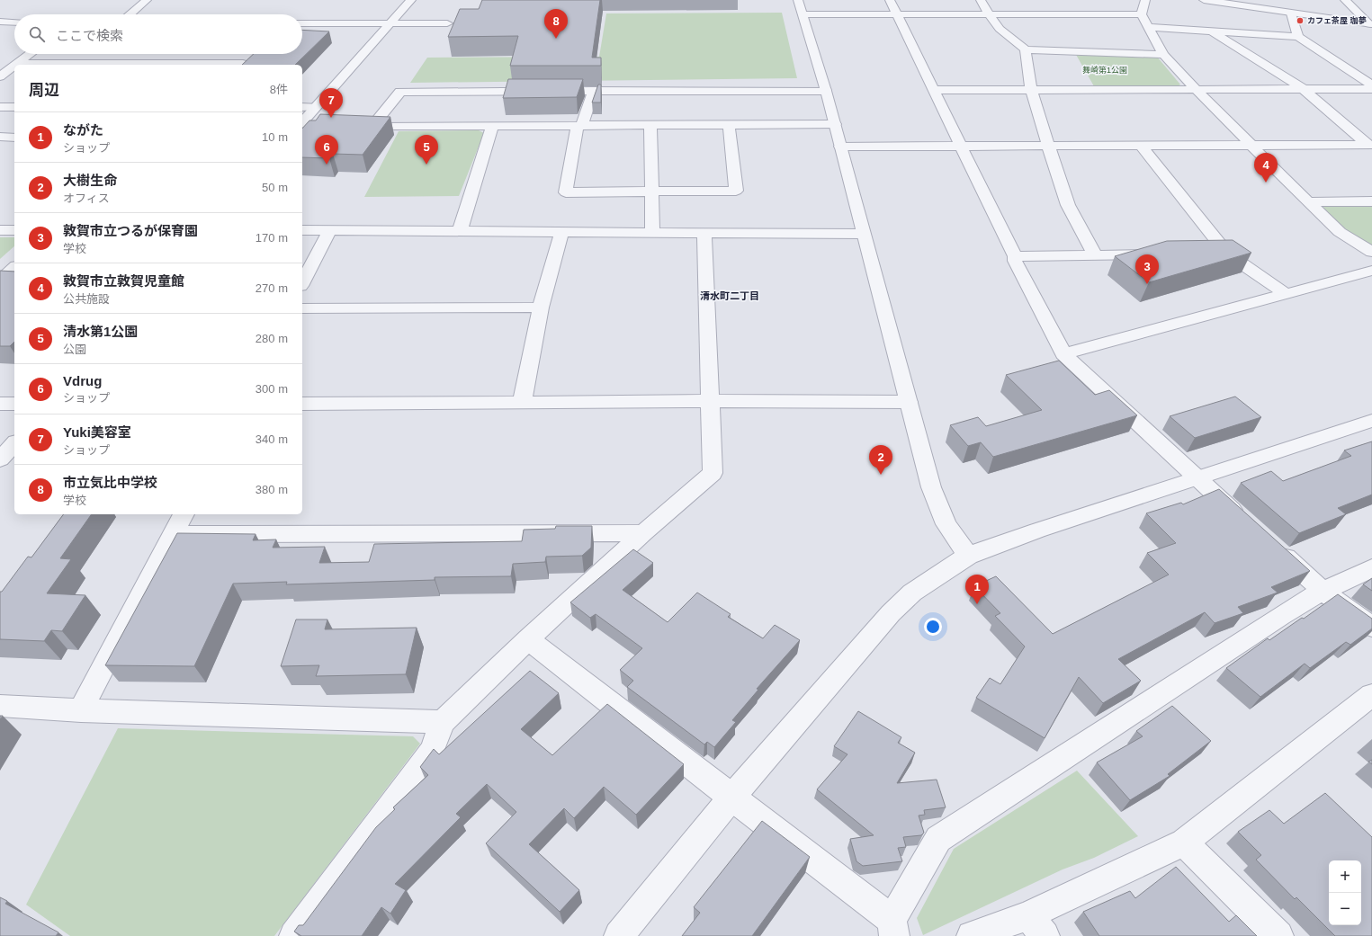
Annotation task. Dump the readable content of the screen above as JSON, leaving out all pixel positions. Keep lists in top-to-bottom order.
{
  "districts": ["清水町二丁目"],
  "parks": ["舞崎第1公園"],
  "places": ["カフェ茶屋 珈夢"],
  "page": {
    "pins": [
      "8",
      "7",
      "5",
      "6",
      "4",
      "3",
      "2",
      "1"
    ],
    "search": "ここで検索",
    "heading": ["周辺", "8件"],
    "list": [
      {
        "mark": "1",
        "name": "ながた",
        "note": "ショップ",
        "value": "10 m"
      },
      {
        "mark": "2",
        "name": "大樹生命",
        "note": "オフィス",
        "value": "50 m"
      },
      {
        "mark": "3",
        "name": "敦賀市立つるが保育園",
        "note": "学校",
        "value": "170 m"
      },
      {
        "mark": "4",
        "name": "敦賀市立敦賀児童館",
        "note": "公共施設",
        "value": "270 m"
      },
      {
        "mark": "5",
        "name": "清水第1公園",
        "note": "公園",
        "value": "280 m"
      },
      {
        "mark": "6",
        "name": "Vdrug",
        "note": "ショップ",
        "value": "300 m"
      },
      {
        "mark": "7",
        "name": "Yuki美容室",
        "note": "ショップ",
        "value": "340 m"
      },
      {
        "mark": "8",
        "name": "市立気比中学校",
        "note": "学校",
        "value": "380 m"
      }
    ],
    "map_buttons": ["+", "−"]
  }
}
